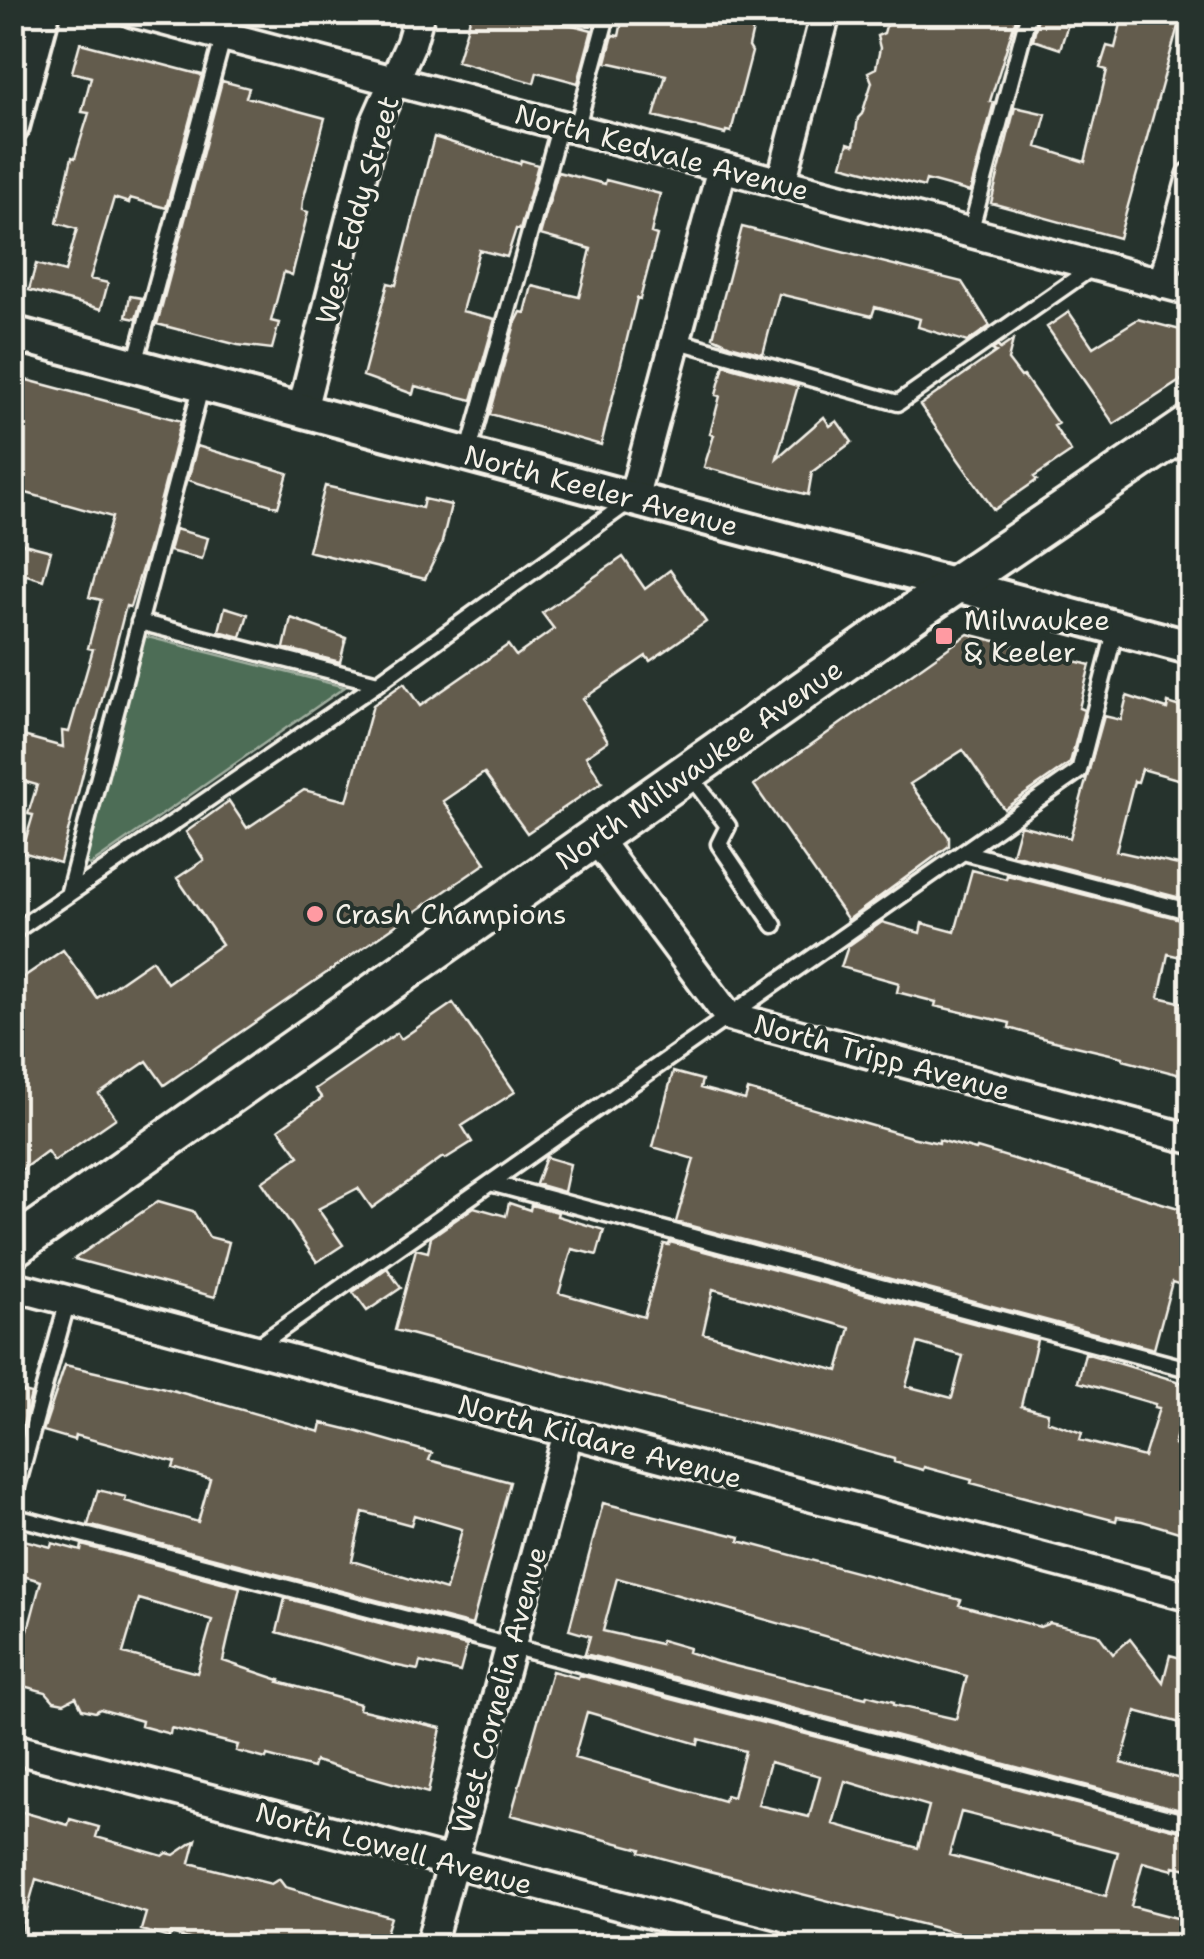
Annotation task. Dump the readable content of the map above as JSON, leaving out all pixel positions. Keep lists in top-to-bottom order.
{
  "streets": {
    "main road": ["North Milwaukee Avenue"],
    "street": [
      "North Kedvale Avenue",
      "West Eddy Street",
      "North Keeler Avenue",
      "North Tripp Avenue",
      "North Kildare Avenue",
      "West Cornelia Avenue",
      "North Lowell Avenue"
    ]
  },
  "crossings": [
    ["North Kedvale Avenue", "West Eddy Street"],
    ["West Eddy Street", "North Keeler Avenue"],
    ["North Keeler Avenue", "North Milwaukee Avenue"],
    ["North Milwaukee Avenue", "North Tripp Avenue"],
    ["North Kildare Avenue", "West Cornelia Avenue"],
    ["West Cornelia Avenue", "North Lowell Avenue"]
  ],
  "places": {
    "transit": ["Milwaukee & Keeler"],
    "other": ["Crash Champions"]
  }
}
